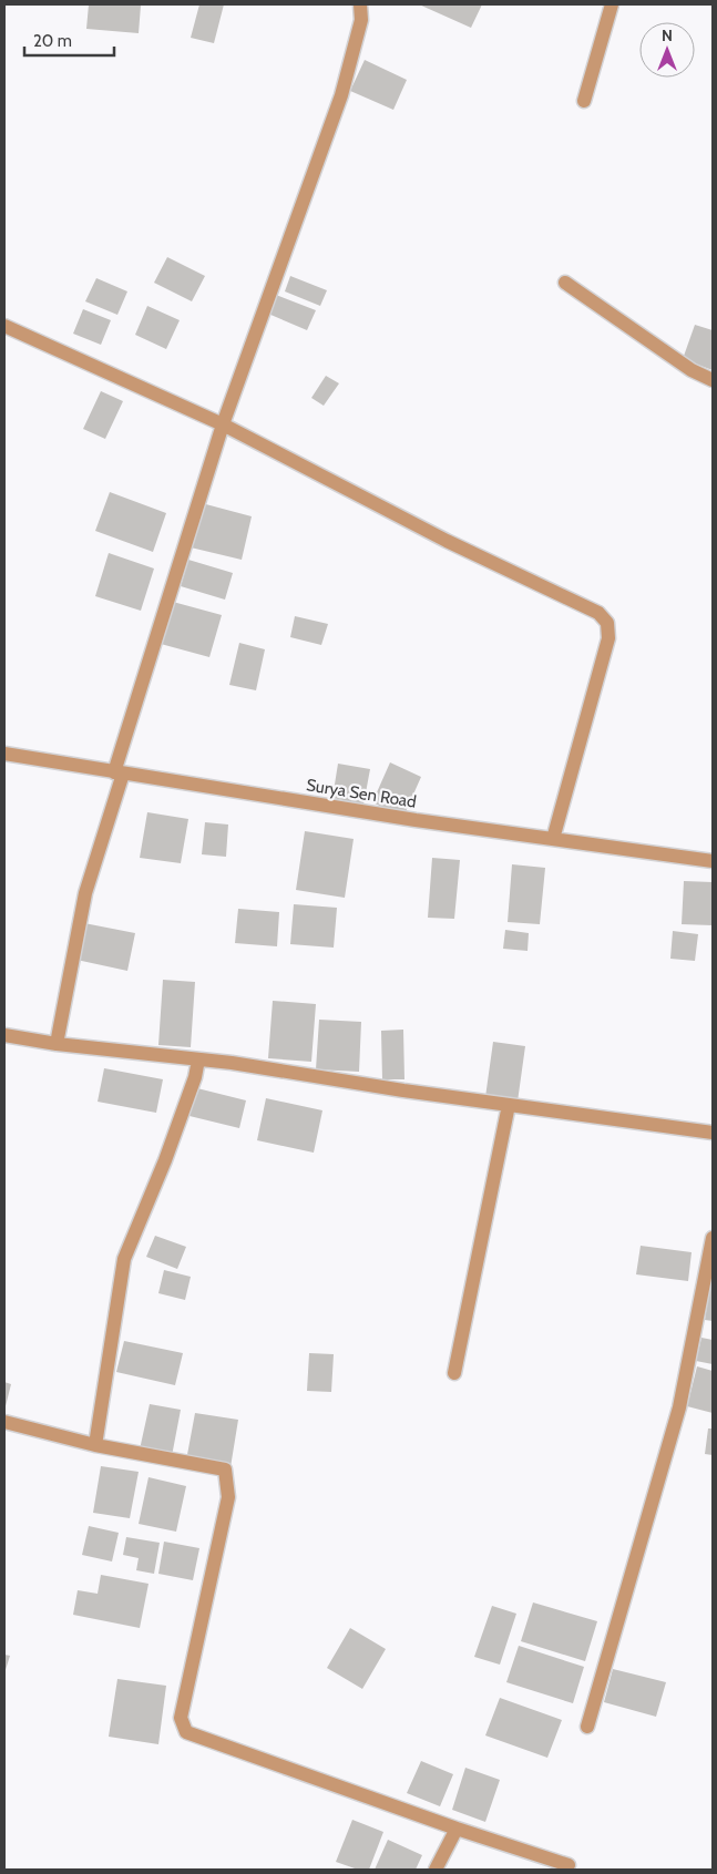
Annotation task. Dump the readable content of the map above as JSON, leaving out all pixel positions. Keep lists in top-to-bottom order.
{
  "streets": {
    "street": ["Surya Sen Road"]
  },
  "scale_bar": "20 m",
  "north": "top"
}
